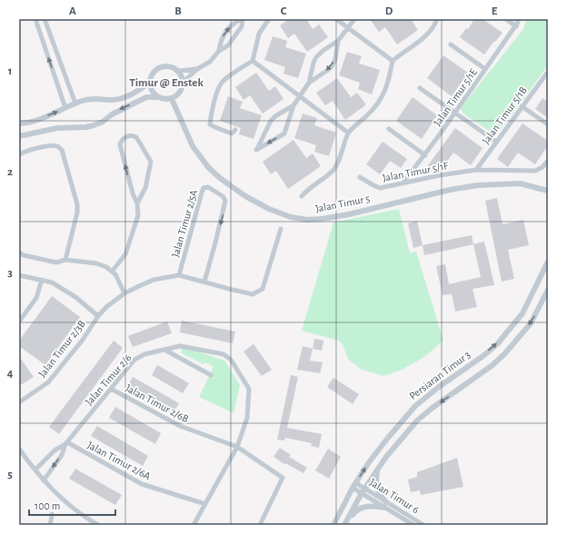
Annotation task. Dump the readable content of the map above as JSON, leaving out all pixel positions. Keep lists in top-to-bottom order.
{
  "streets": {
    "street": [
      "Jalan Timur 5/1E",
      "Jalan Timur 5/1B",
      "Jalan Timur 5/1F",
      "Jalan Timur 5",
      "Jalan Timur 2/5A",
      "Jalan Timur 2/3B",
      "Persiaran Timur 3",
      "Jalan Timur 2/6",
      "Jalan Timur 2/6B",
      "Jalan Timur 2/6A",
      "Jalan Timur 6"
    ]
  },
  "crossings": [
    ["Jalan Timur 5/1E", "Jalan Timur 5/1F"],
    ["Jalan Timur 5/1B", "Jalan Timur 5/1F"],
    ["Jalan Timur 2/5A", "Jalan Timur 2/3B"],
    ["Persiaran Timur 3", "Jalan Timur 6"],
    ["Jalan Timur 2/6", "Jalan Timur 2/6B"],
    ["Jalan Timur 2/6", "Jalan Timur 2/6A"]
  ],
  "districts": ["Timur @ Enstek"],
  "scale_bar": "100 m",
  "grid": {
    "columns": [
      "A",
      "B",
      "C",
      "D",
      "E"
    ],
    "rows": [
      "1",
      "2",
      "3",
      "4",
      "5"
    ]
  }
}
